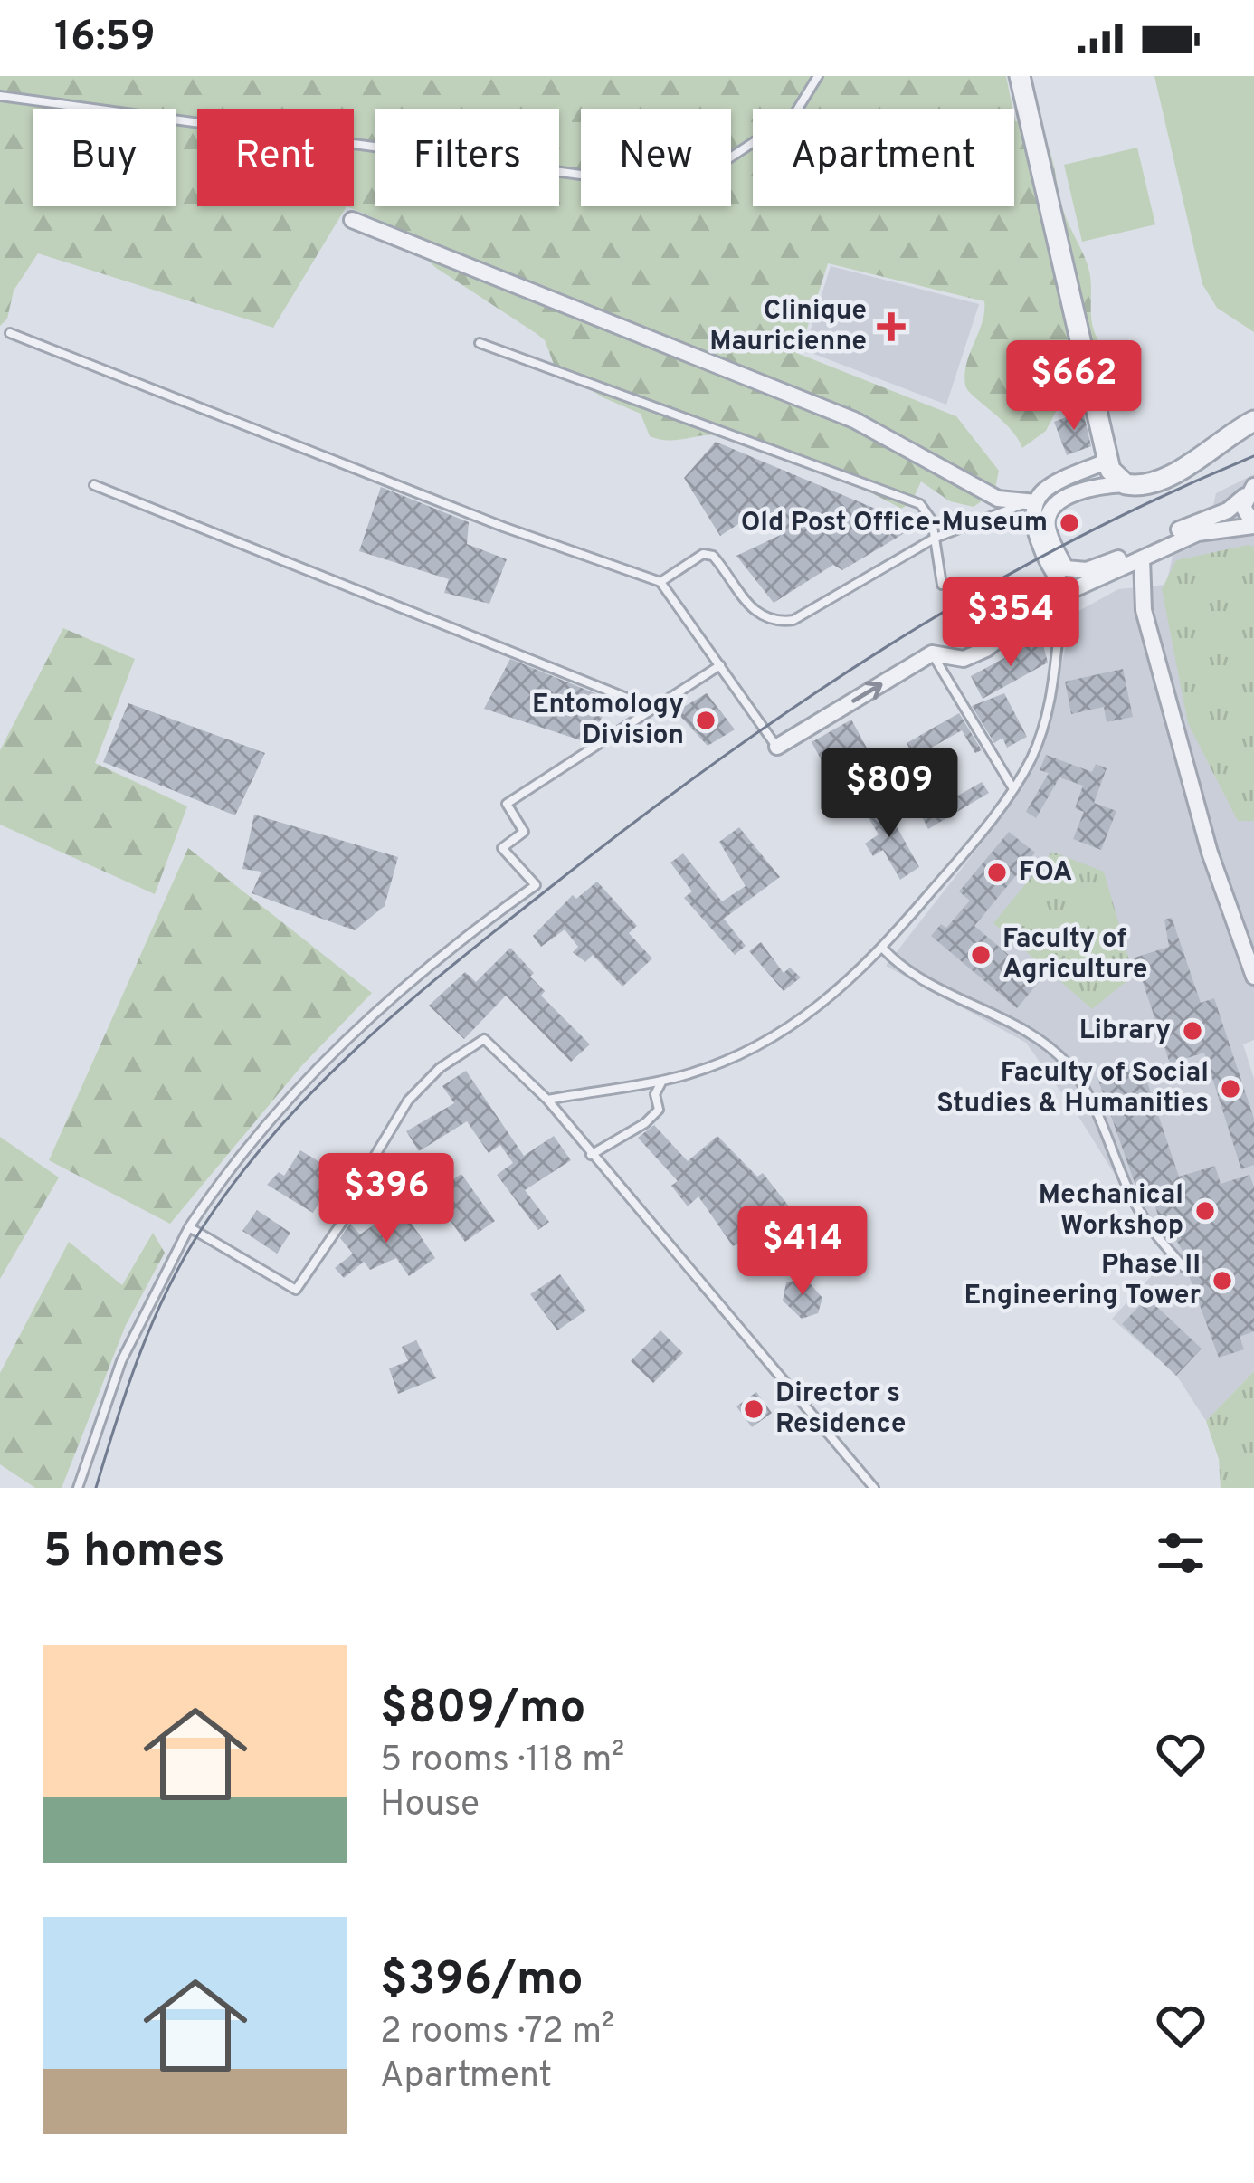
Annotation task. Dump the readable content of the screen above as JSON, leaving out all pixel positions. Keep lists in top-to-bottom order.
{
  "places": {
    "health": ["Clinique Mauricienne"],
    "other": [
      "Old Post Office-Museum",
      "Entomology Division",
      "FOA",
      "Faculty of Agriculture",
      "Library",
      "Faculty of Social Studies & Humanities",
      "Mechanical Workshop",
      "Phase II Engineering Tower",
      "Director s Residence"
    ]
  },
  "page": {
    "status": "16:59",
    "chip": [
      "Buy",
      "Rent",
      "Filters",
      "New",
      "Apartment"
    ],
    "price": [
      "$662",
      "$354",
      "$809",
      "$396",
      "$414"
    ],
    "heading": "5 homes",
    "list": [
      {
        "name": "$809/mo",
        "note": "5 rooms · 118 m² · House"
      },
      {
        "name": "$396/mo",
        "note": "2 rooms · 72 m² · Apartment"
      }
    ]
  }
}
